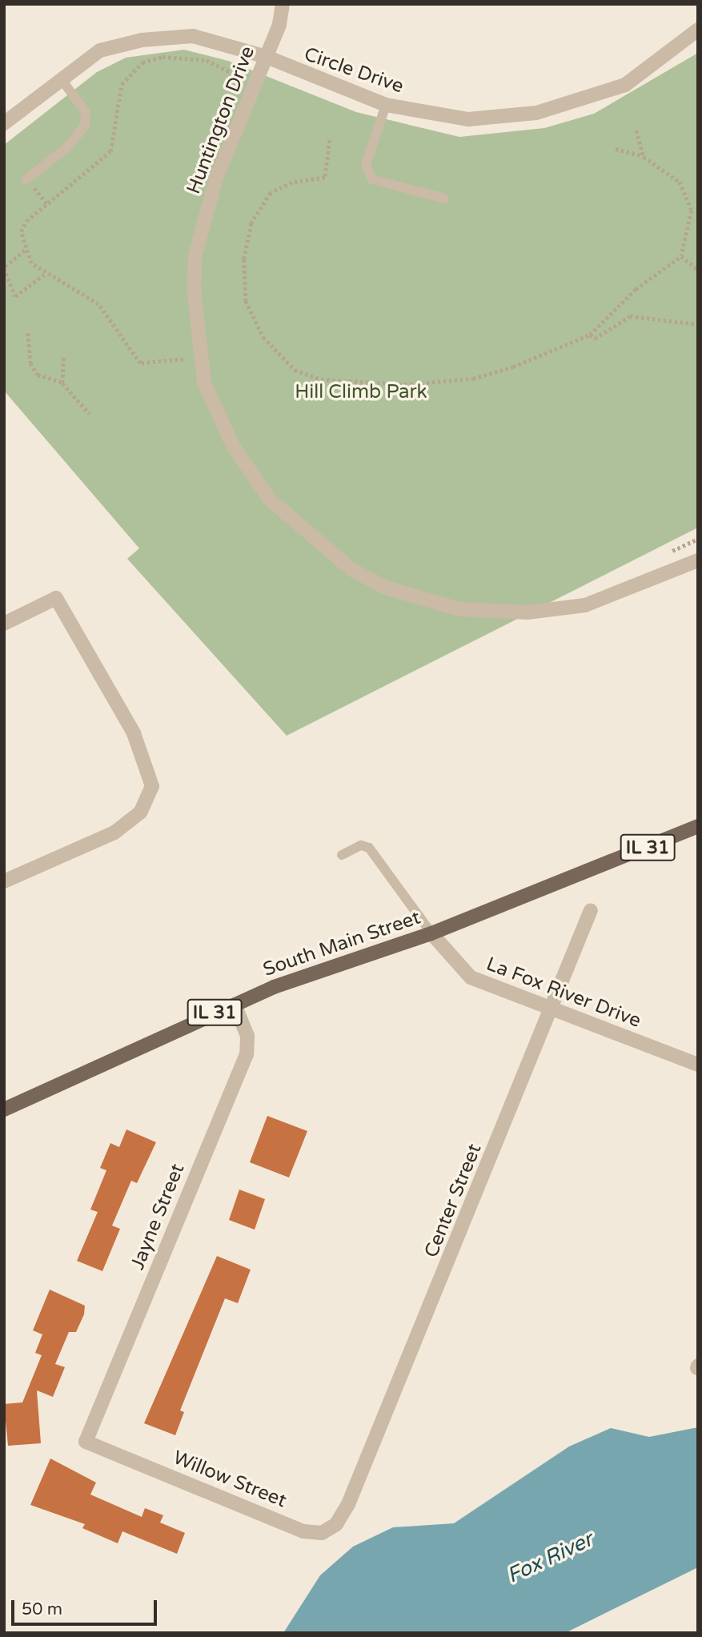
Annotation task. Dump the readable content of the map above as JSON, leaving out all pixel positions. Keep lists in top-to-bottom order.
{
  "streets": {
    "main road": ["IL 31", "South Main Street"],
    "street": [
      "Circle Drive",
      "Huntington Drive",
      "La Fox River Drive",
      "Center Street",
      "Jayne Street",
      "Willow Street"
    ]
  },
  "crossings": [
    ["Circle Drive", "Huntington Drive"],
    ["South Main Street", "La Fox River Drive"],
    ["South Main Street", "Jayne Street"],
    ["La Fox River Drive", "Center Street"],
    ["Center Street", "Willow Street"],
    ["Jayne Street", "Willow Street"]
  ],
  "water": ["Fox River"],
  "parks": ["Hill Climb Park"],
  "scale_bar": "50 m"
}
